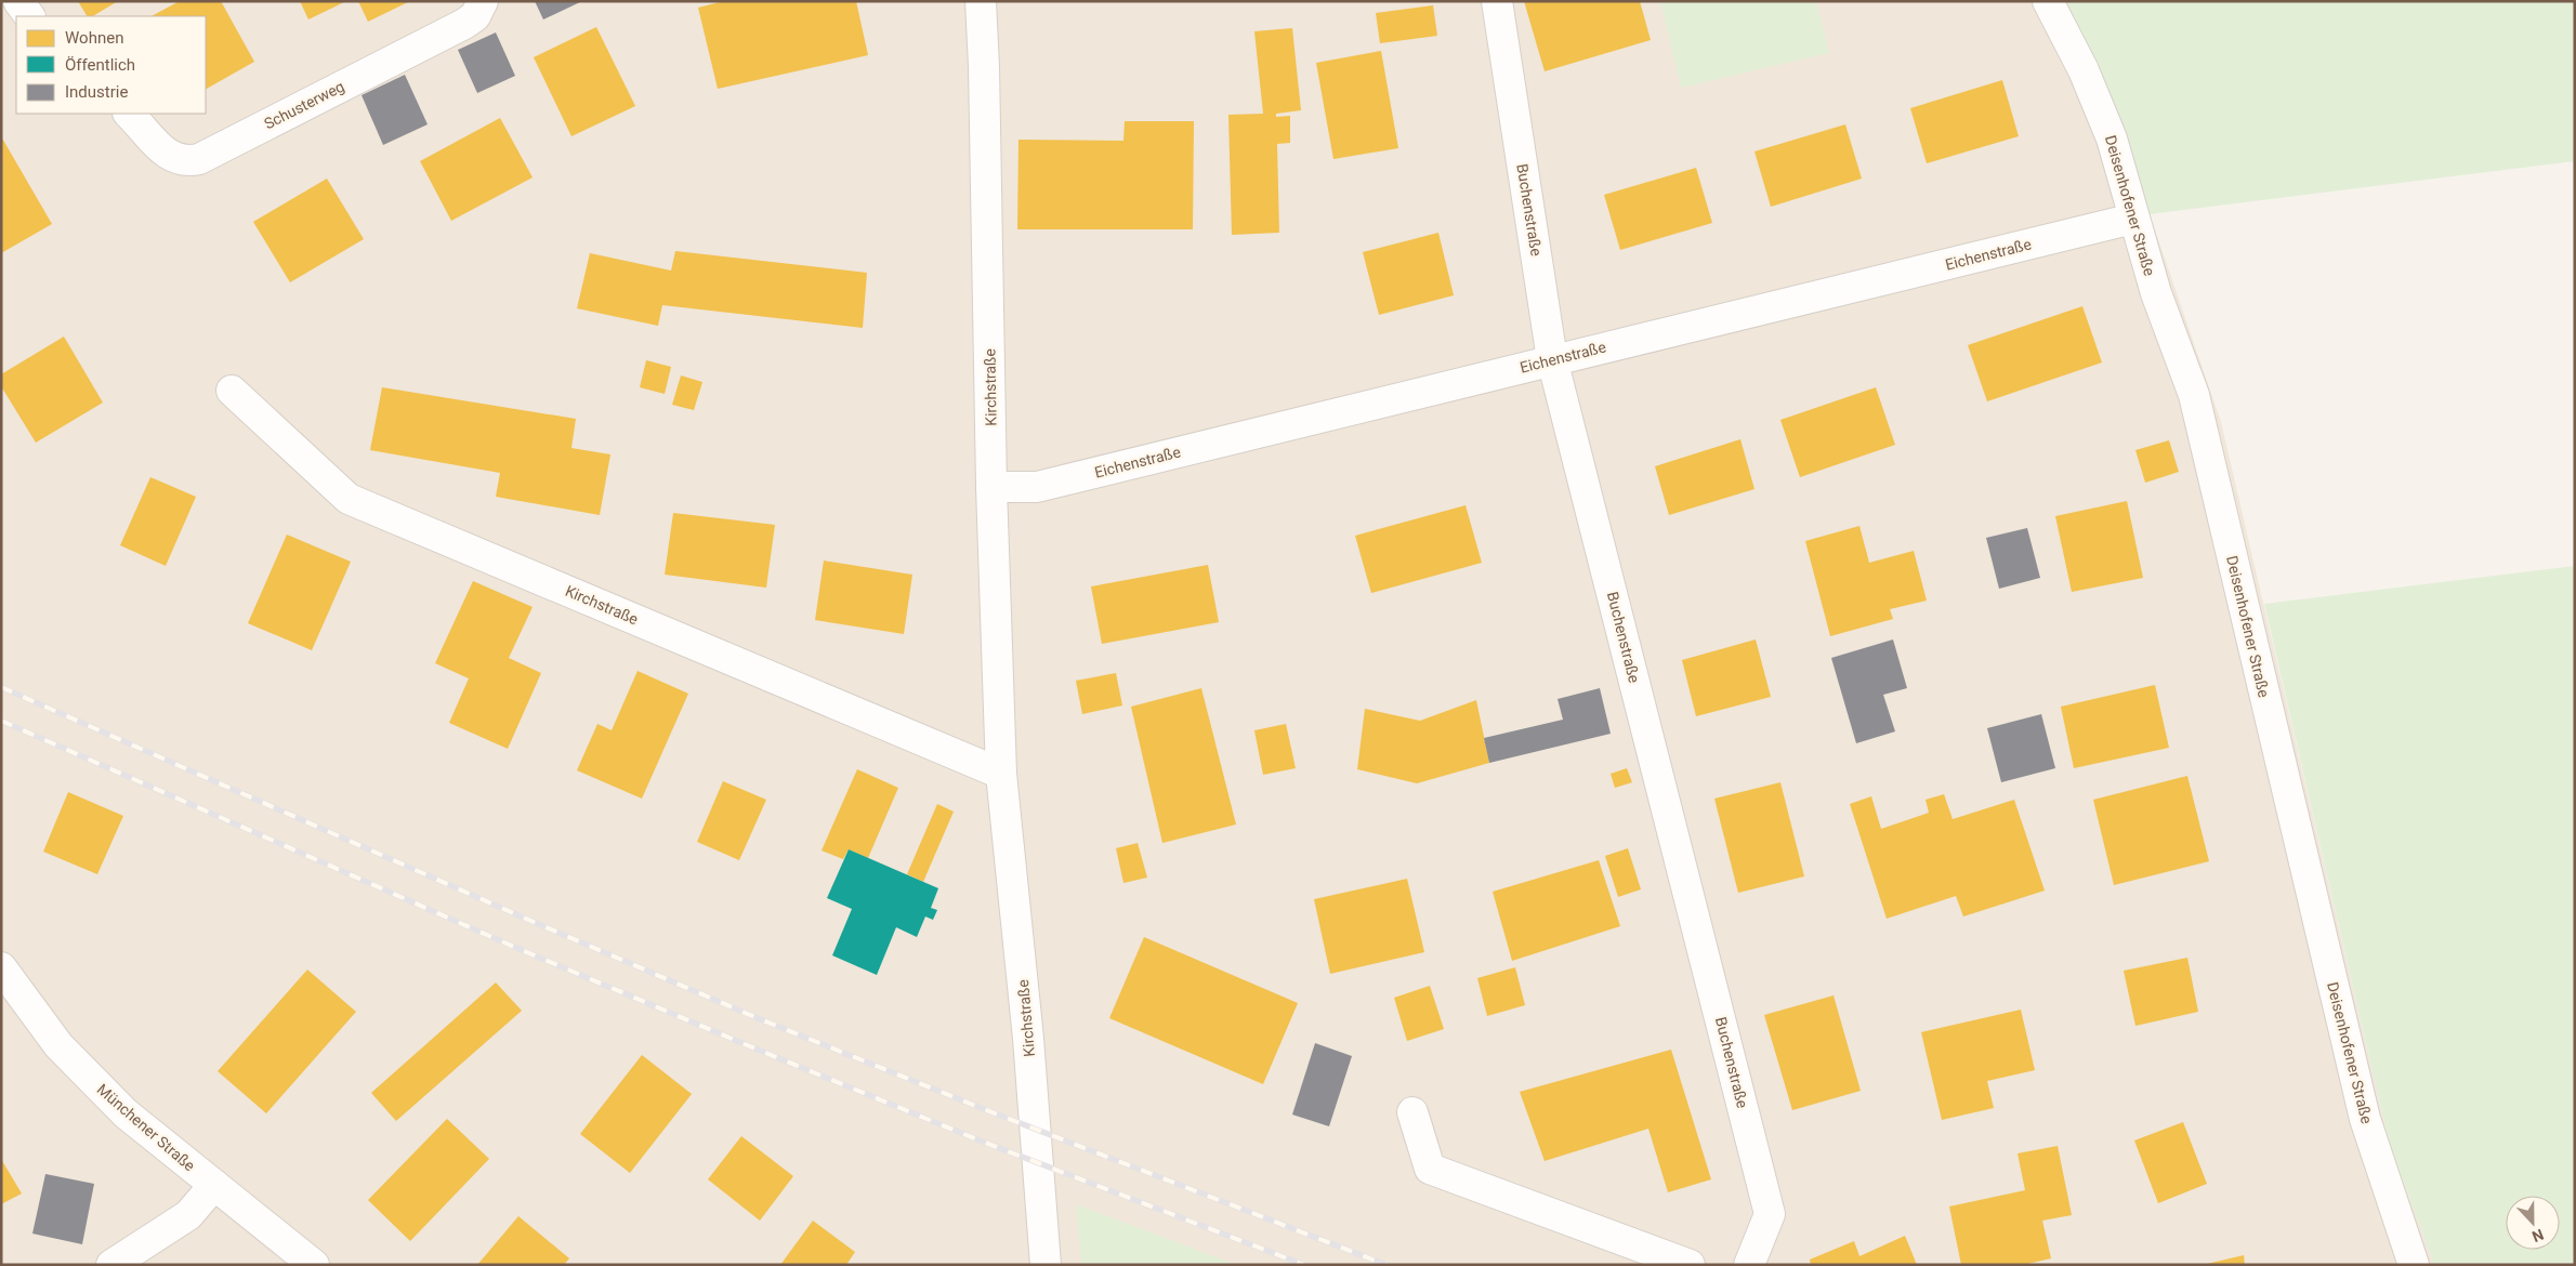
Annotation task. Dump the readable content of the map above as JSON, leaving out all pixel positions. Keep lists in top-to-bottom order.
{
  "streets": {
    "street": [
      "Schusterweg",
      "Deisenhofener Straße",
      "Buchenstraße",
      "Eichenstraße",
      "Kirchstraße",
      "Münchener Straße"
    ]
  },
  "crossings": [
    ["Deisenhofener Straße", "Eichenstraße"],
    ["Buchenstraße", "Eichenstraße"],
    ["Eichenstraße", "Kirchstraße"]
  ],
  "legend": ["Wohnen", "Öffentlich", "Industrie"],
  "north": "bottom"
}
